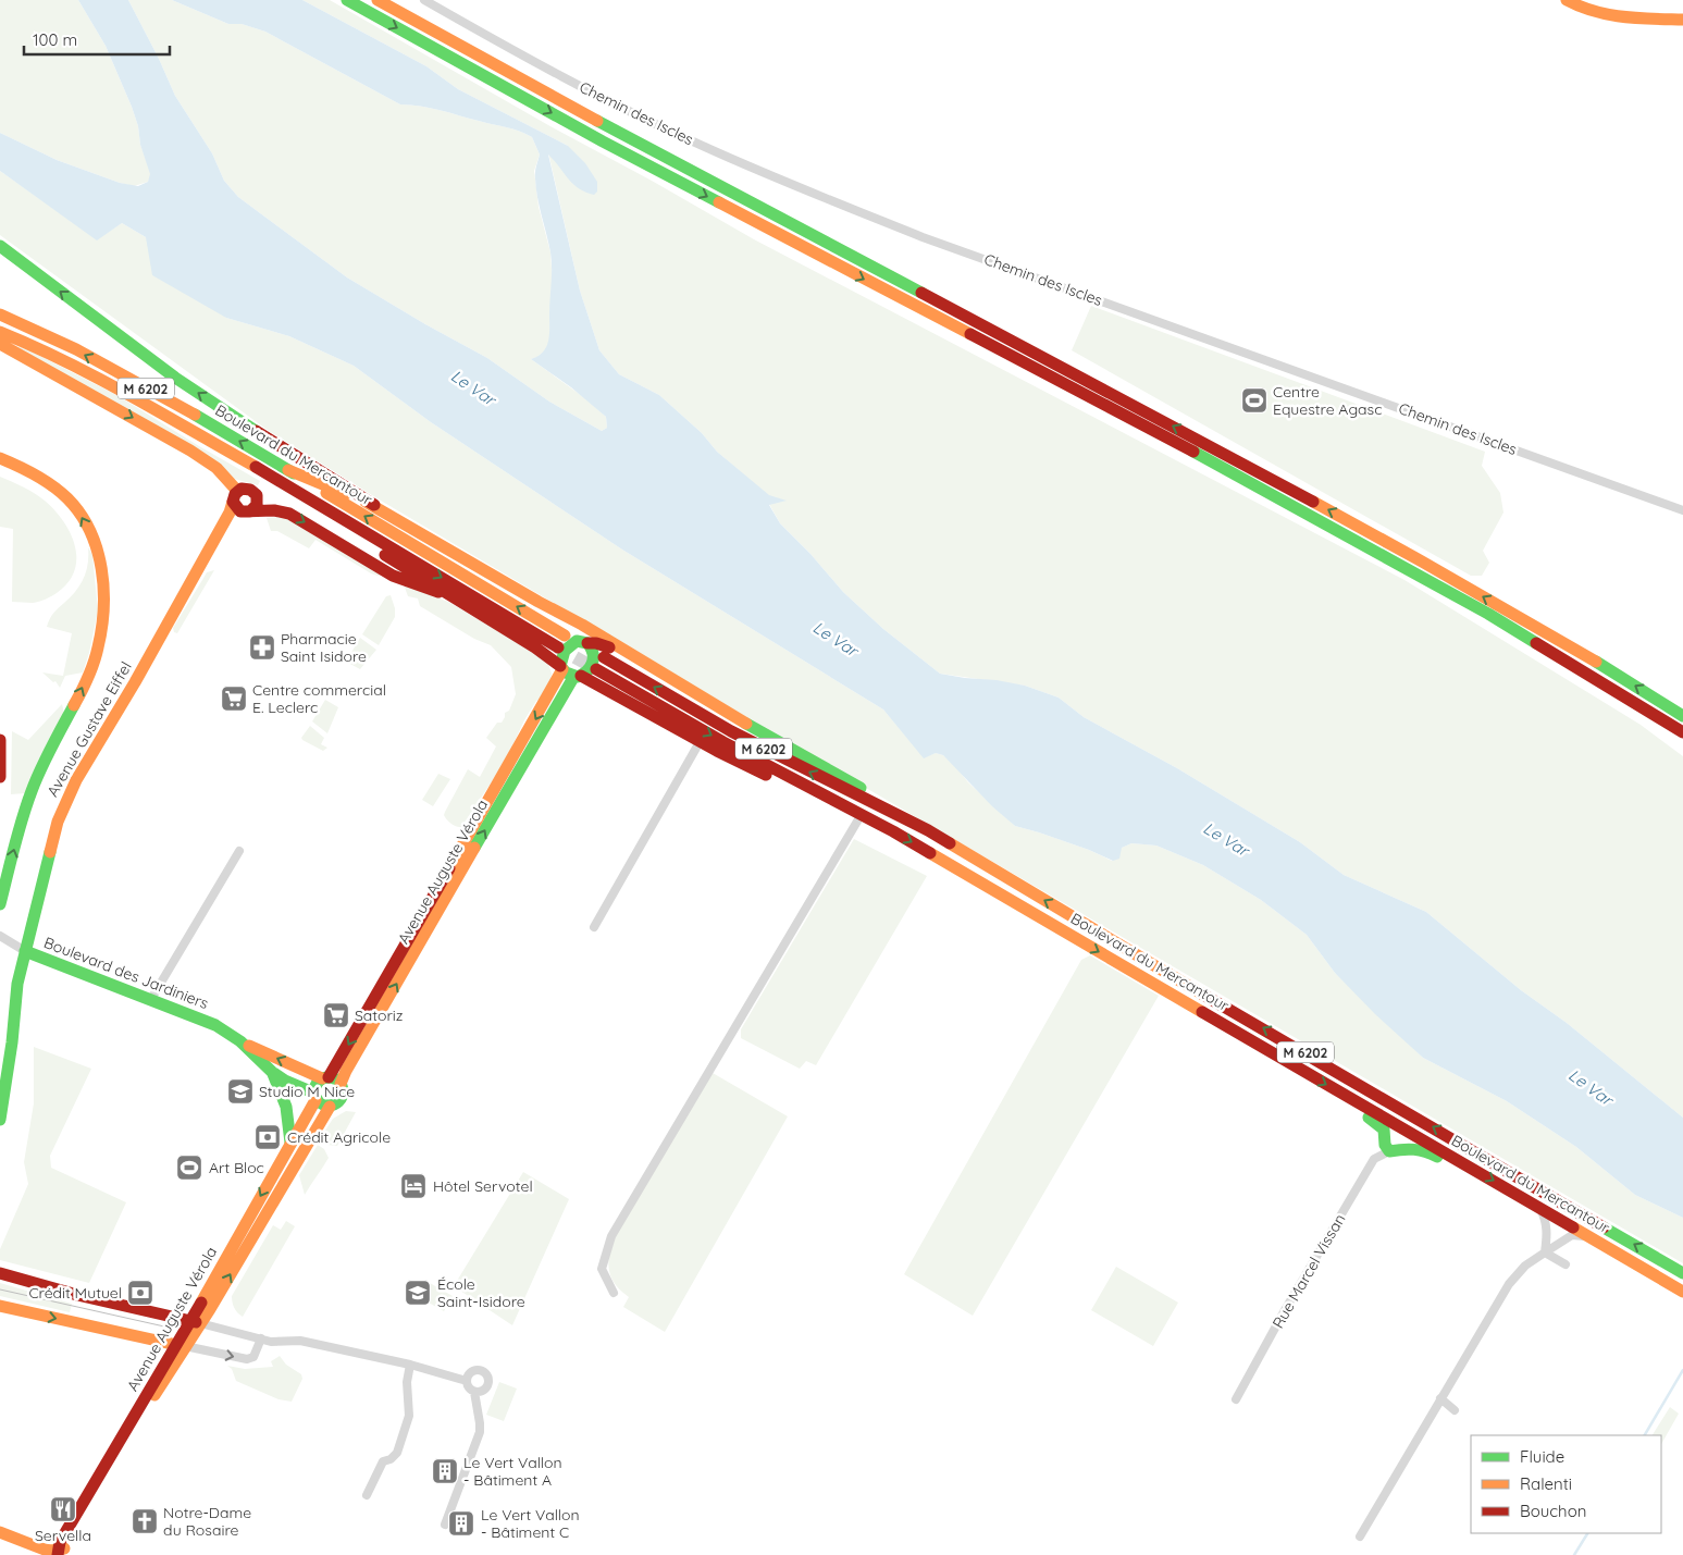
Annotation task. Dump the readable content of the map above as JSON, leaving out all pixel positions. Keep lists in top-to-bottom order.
{
  "streets": {
    "main road": [
      "M 6202",
      "Boulevard du Mercantour",
      "Avenue Gustave Eiffel",
      "Avenue Auguste Vérola",
      "Boulevard des Jardiniers"
    ],
    "street": ["Chemin des Iscles", "Rue Marcel Vissan"]
  },
  "crossings": [
    ["Avenue Gustave Eiffel", "Boulevard des Jardiniers"],
    ["Avenue Auguste Vérola", "Boulevard des Jardiniers"]
  ],
  "water": ["Le Var"],
  "places": {
    "sports": ["Centre Equestre Agasc", "Art Bloc"],
    "pharmacy": ["Pharmacie Saint Isidore"],
    "supermarket": ["Centre commercial E. Leclerc", "Satoriz"],
    "school or university": ["Studio M Nice", "École Saint-Isidore"],
    "bank": ["Crédit Agricole", "Crédit Mutuel"],
    "hotel": ["Hôtel Servotel"],
    "building": ["Le Vert Vallon - Bâtiment A", "Le Vert Vallon - Bâtiment C"],
    "restaurant": ["Servella"],
    "church": ["Notre-Dame du Rosaire"]
  },
  "legend": ["Fluide", "Ralenti", "Bouchon"],
  "scale_bar": "100 m"
}
